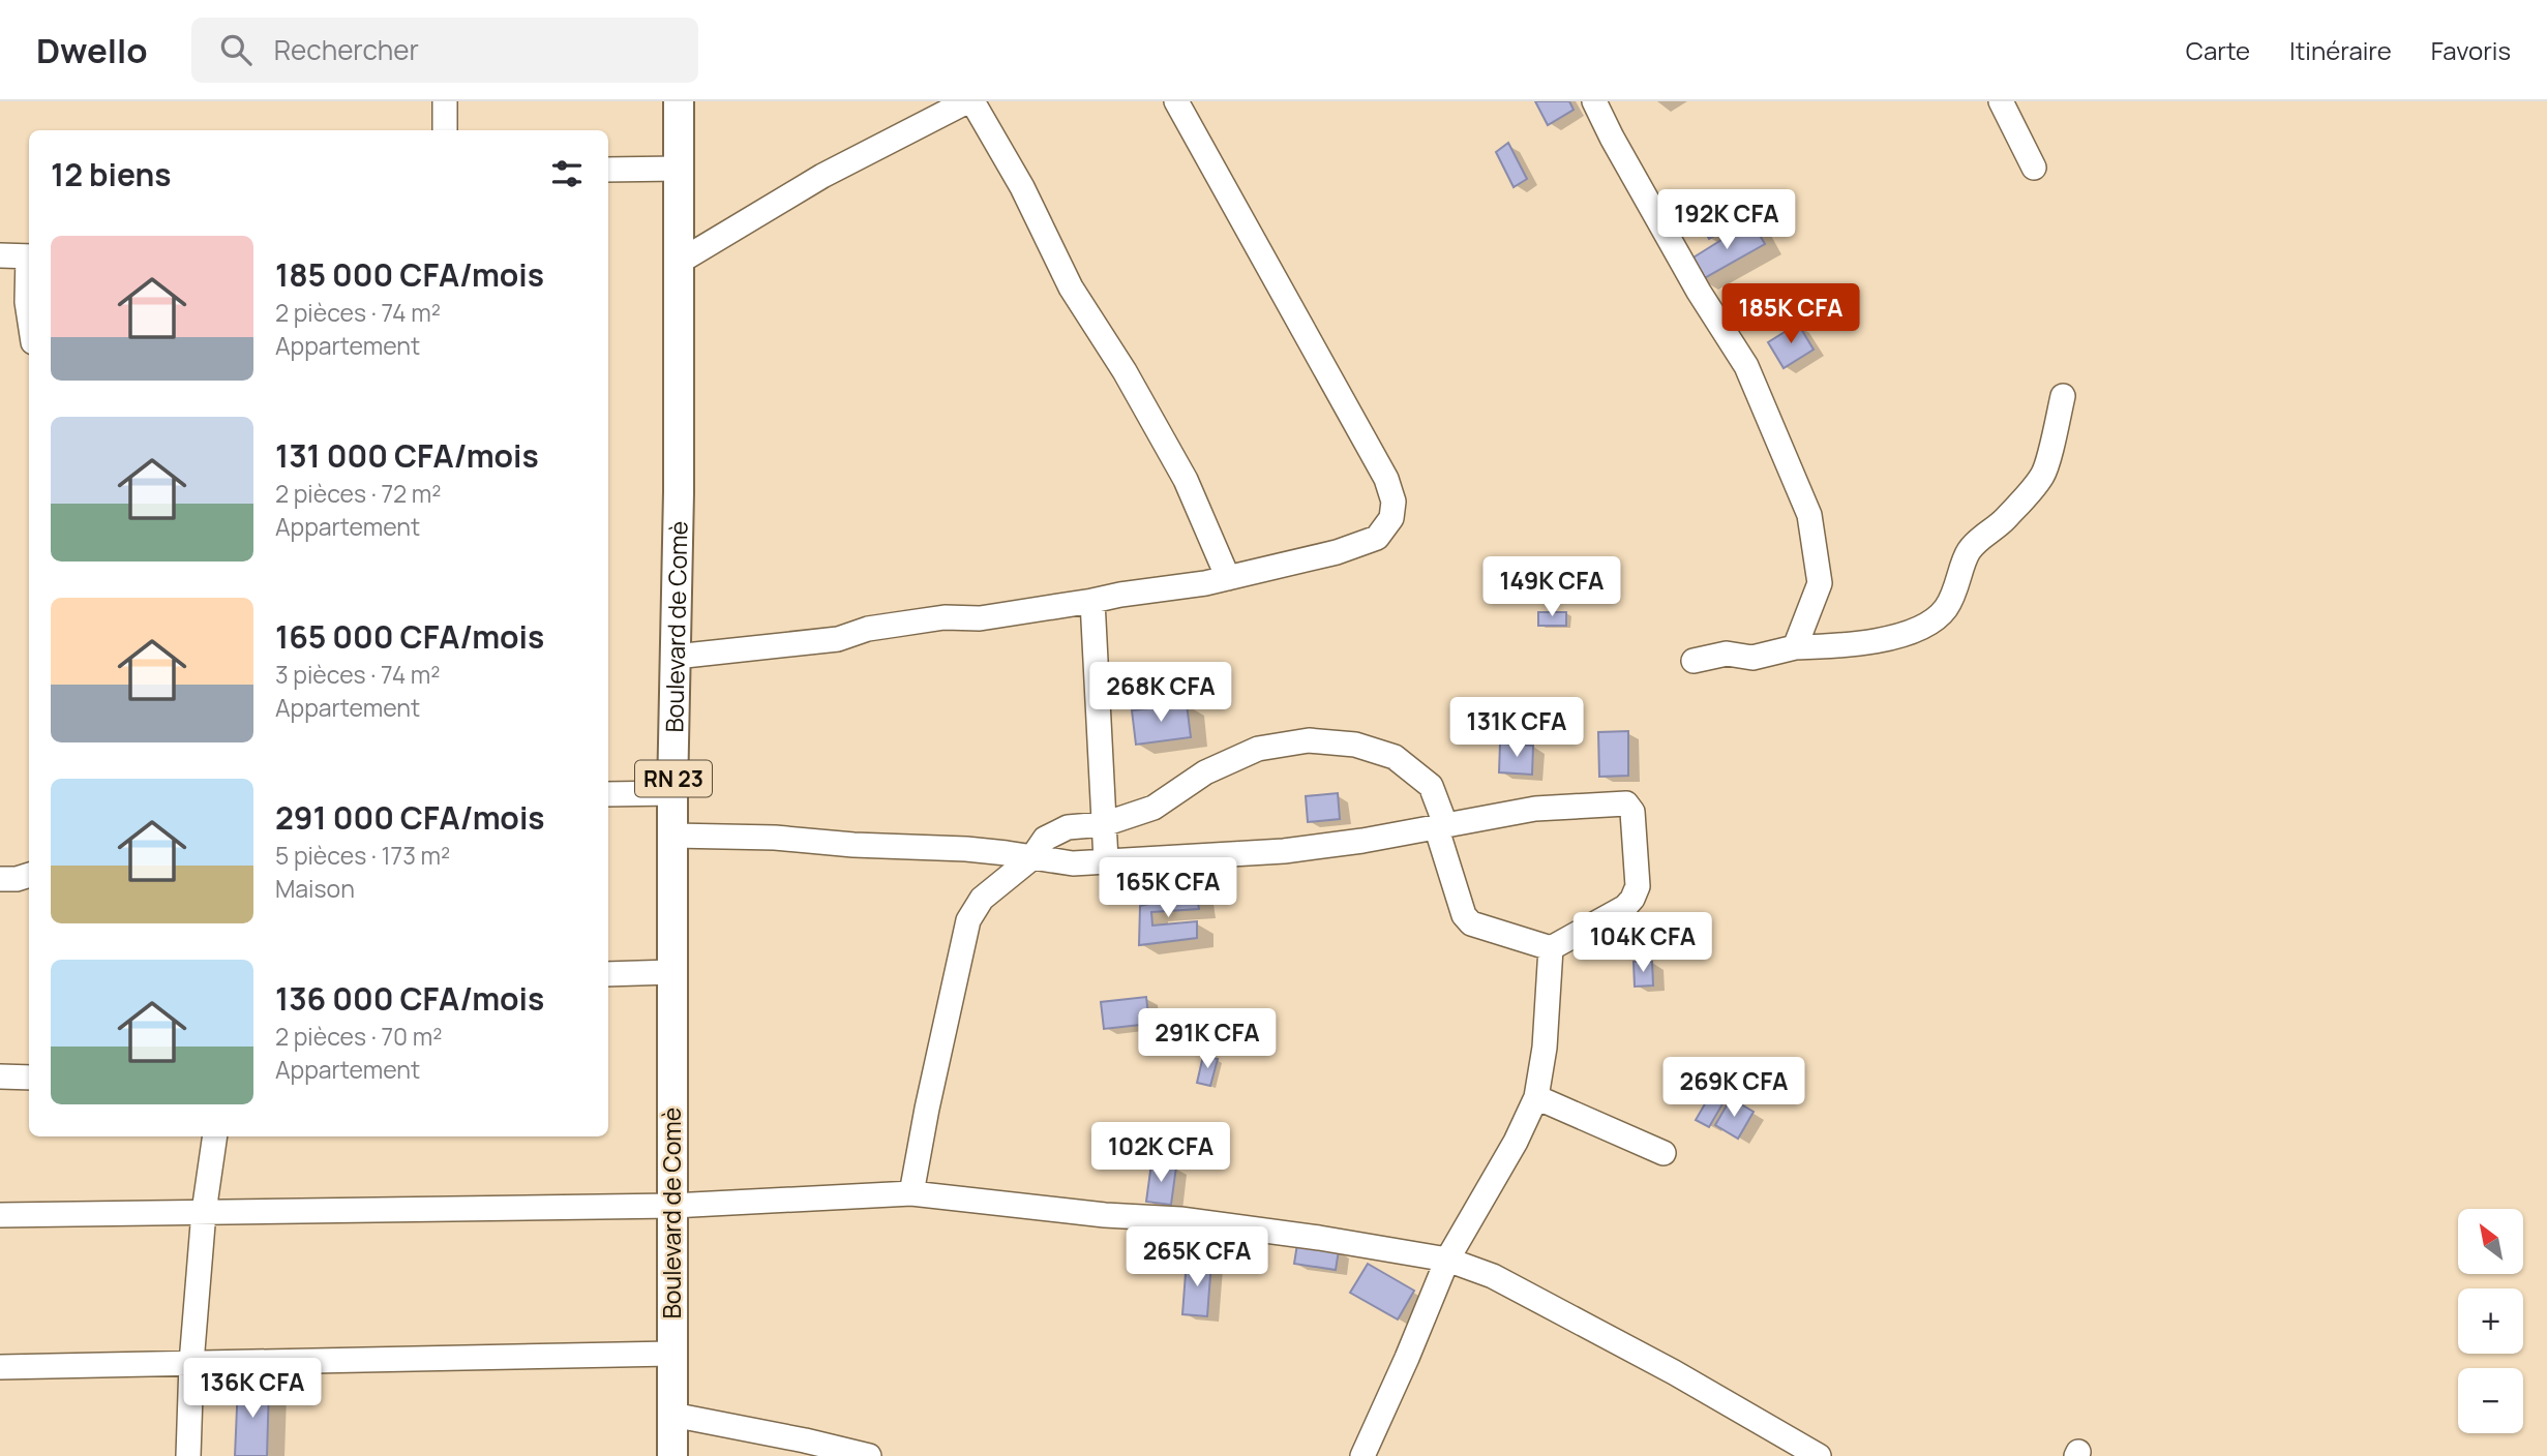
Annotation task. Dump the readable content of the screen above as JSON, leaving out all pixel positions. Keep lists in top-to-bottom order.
{
  "streets": {
    "main road": ["Boulevard de Comè", "RN 23"]
  },
  "north": "top left",
  "page": {
    "header": "Dwello",
    "search": "Rechercher",
    "nav": ["Carte", "Itinéraire", "Favoris"],
    "heading": "12 biens",
    "price": [
      "192K CFA",
      "185K CFA",
      "149K CFA",
      "268K CFA",
      "131K CFA",
      "165K CFA",
      "104K CFA",
      "291K CFA",
      "269K CFA",
      "102K CFA",
      "265K CFA",
      "136K CFA"
    ],
    "list": [
      {
        "name": "185 000 CFA/mois",
        "note": "2 pièces · 74 m² · Appartement"
      },
      {
        "name": "131 000 CFA/mois",
        "note": "2 pièces · 72 m² · Appartement"
      },
      {
        "name": "165 000 CFA/mois",
        "note": "3 pièces · 74 m² · Appartement"
      },
      {
        "name": "291 000 CFA/mois",
        "note": "5 pièces · 173 m² · Maison"
      },
      {
        "name": "136 000 CFA/mois",
        "note": "2 pièces · 70 m² · Appartement"
      }
    ],
    "map_buttons": ["+", "−"]
  }
}
